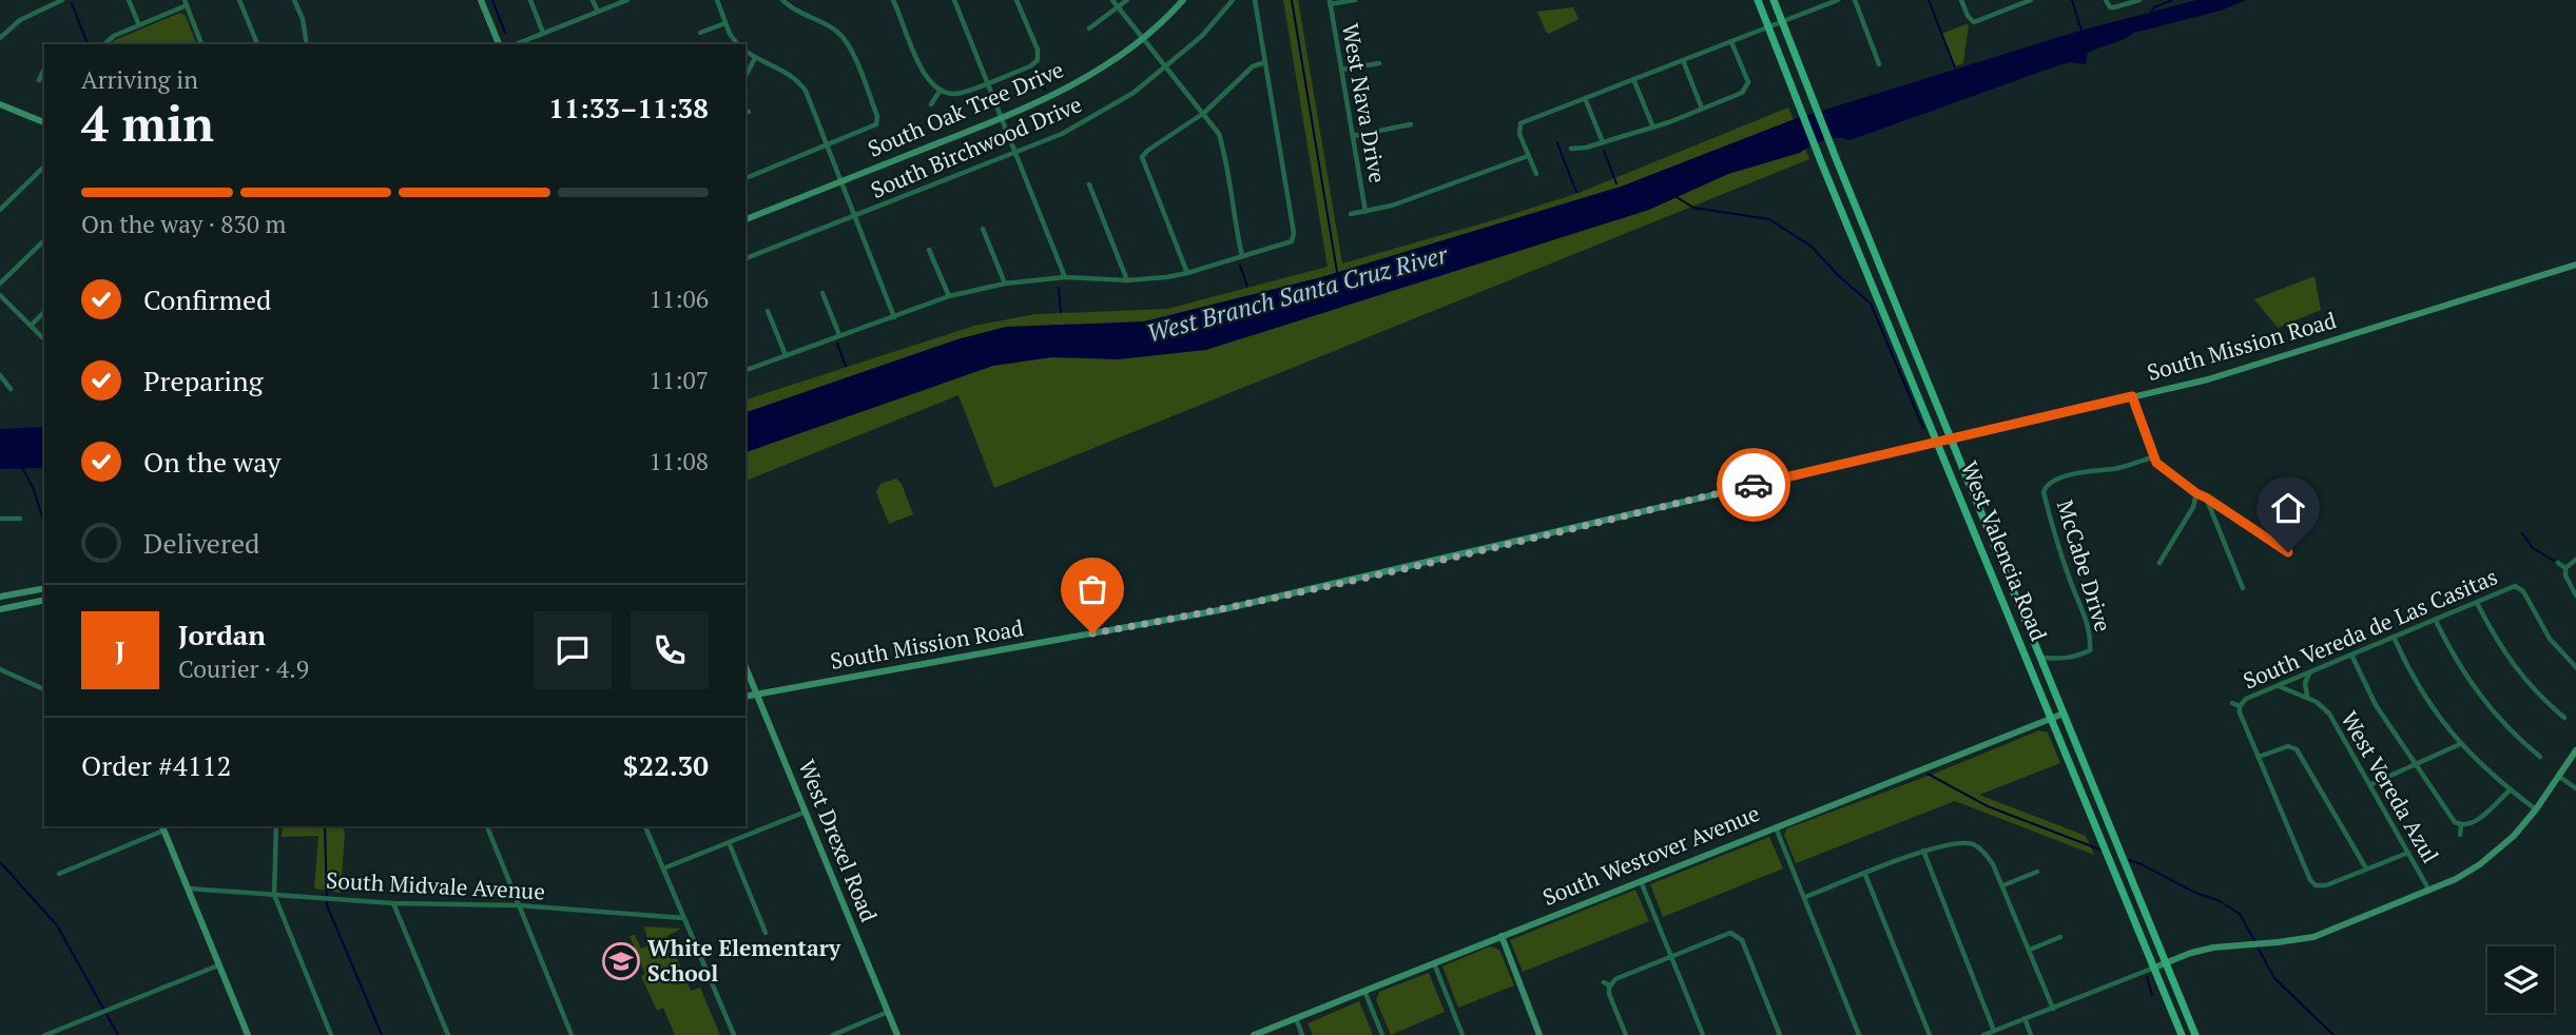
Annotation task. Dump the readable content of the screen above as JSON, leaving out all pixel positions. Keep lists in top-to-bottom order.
{
  "streets": {
    "main road": ["West Valencia Road"],
    "street": [
      "West Nava Drive",
      "South Oak Tree Drive",
      "South Birchwood Drive",
      "South Mission Road",
      "McCabe Drive",
      "South Vereda de Las Casitas",
      "West Vereda Azul",
      "West Drexel Road",
      "South Westover Avenue",
      "South Midvale Avenue"
    ]
  },
  "crossings": [
    ["South Mission Road", "West Valencia Road"],
    ["South Mission Road", "West Drexel Road"],
    ["West Valencia Road", "McCabe Drive"],
    ["West Valencia Road", "South Westover Avenue"],
    ["South Vereda de Las Casitas", "West Vereda Azul"]
  ],
  "water": ["West Branch Santa Cruz River"],
  "places": {
    "school or university": ["White Elementary School"]
  },
  "page": {
    "heading": ["4 min", "Arriving in", "11:33–11:38"],
    "panel": [
      "Jordan",
      "Courier · 4.9",
      "Order #4112",
      "$22.30"
    ],
    "bar": "On the way · 830 m",
    "list": [
      ["Confirmed", "11:06"],
      ["Preparing", "11:07"],
      ["On the way", "11:08"],
      "Delivered"
    ],
    "round": "J"
  }
}
